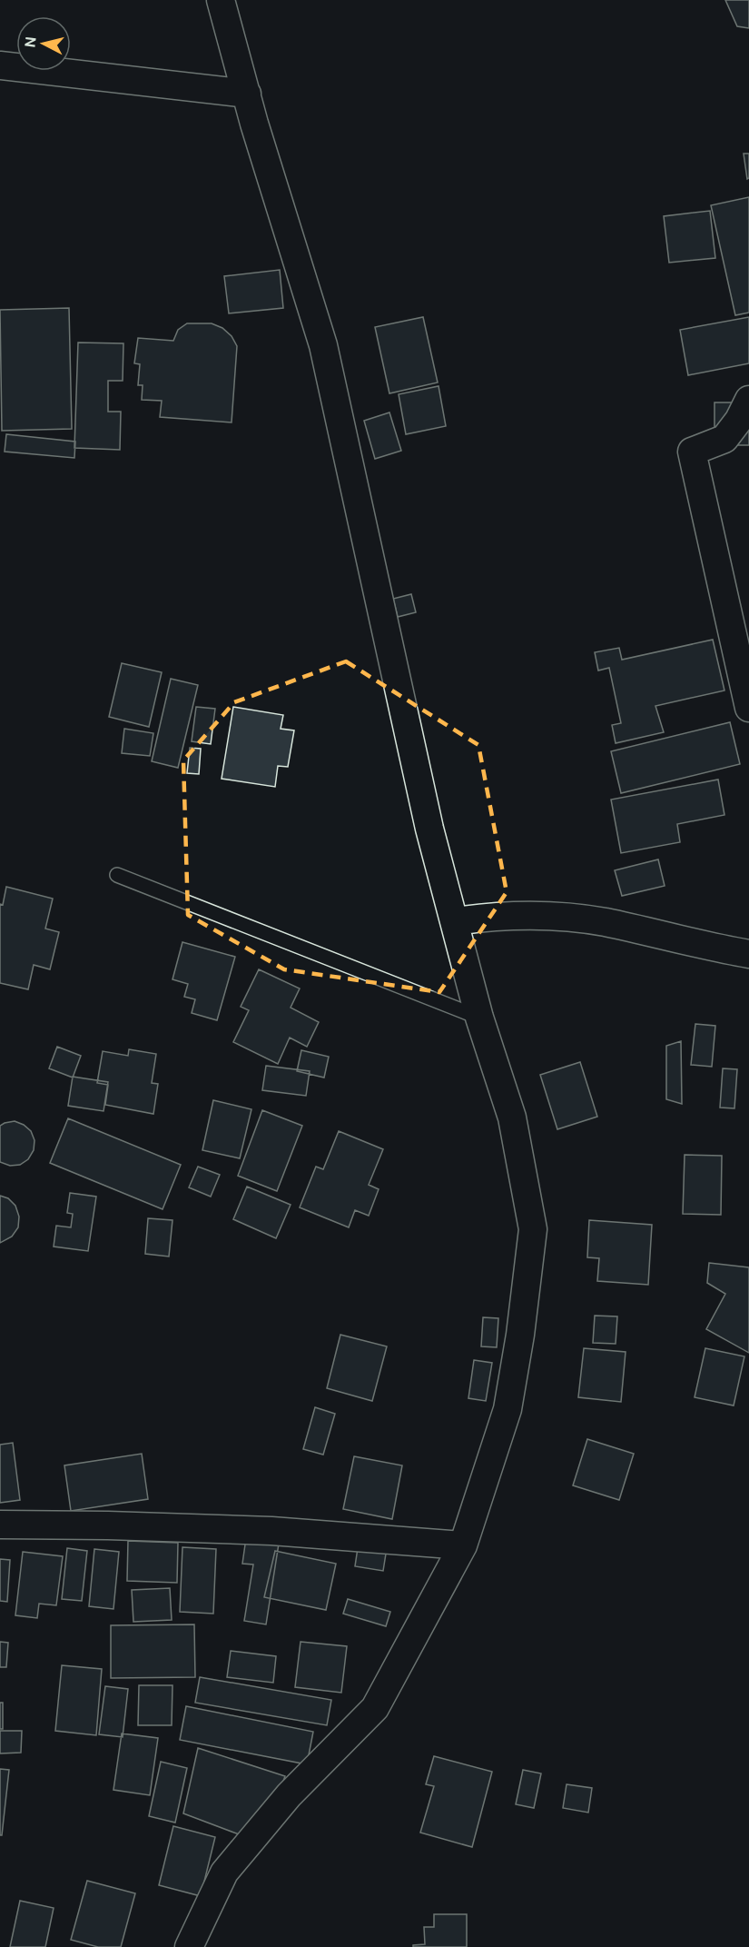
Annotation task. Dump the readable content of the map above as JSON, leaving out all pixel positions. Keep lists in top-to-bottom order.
{
  "north": "left"
}
